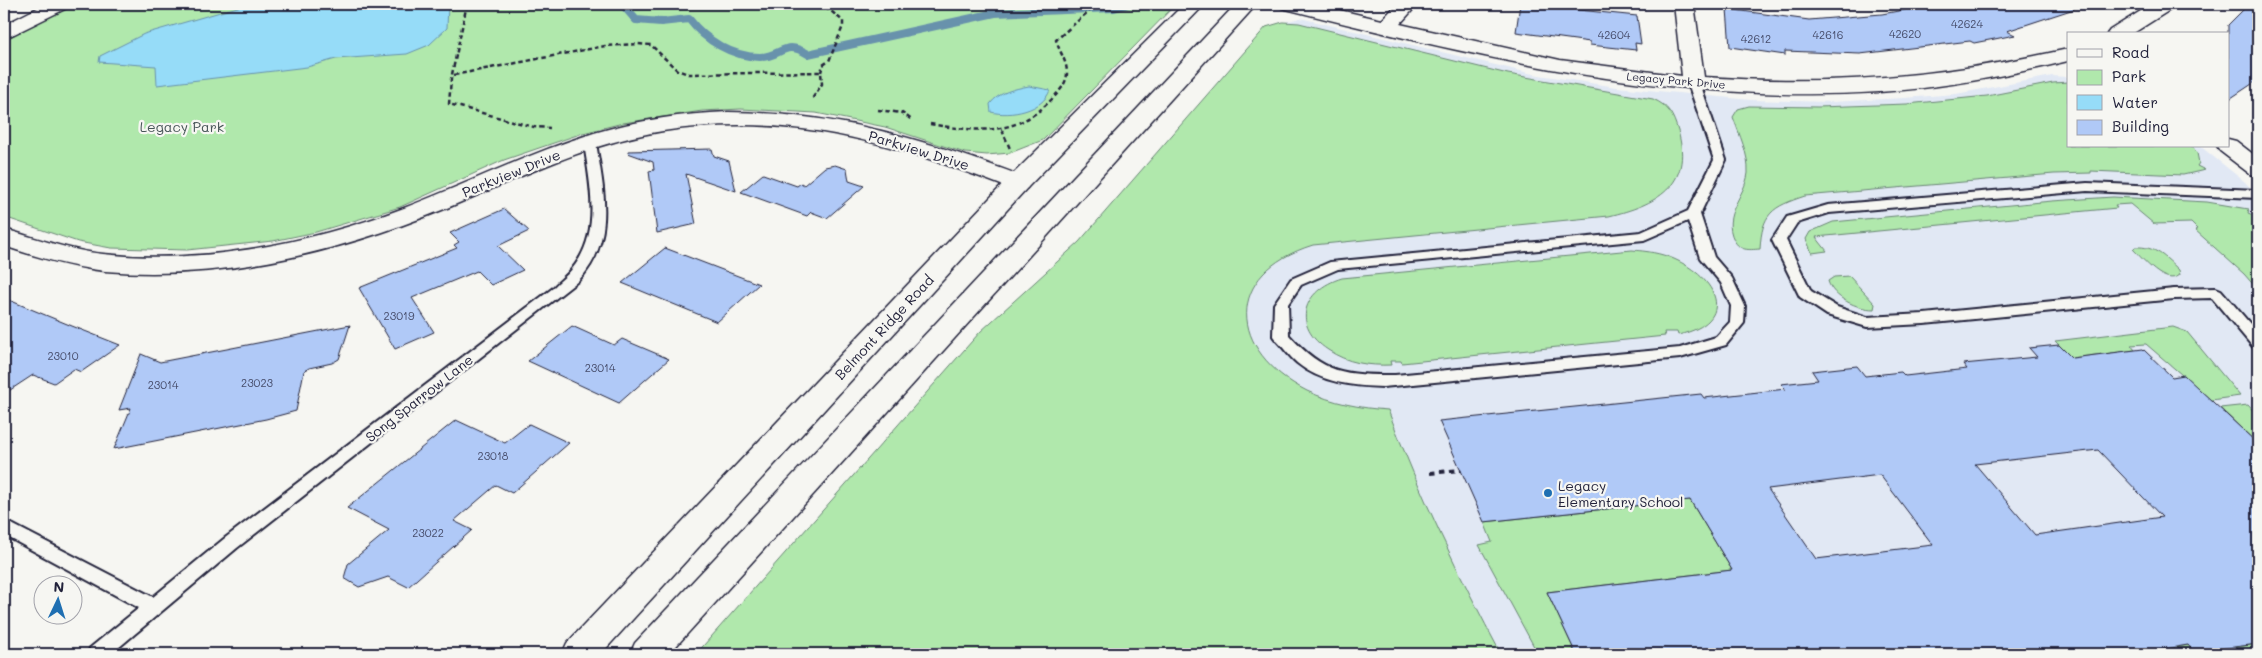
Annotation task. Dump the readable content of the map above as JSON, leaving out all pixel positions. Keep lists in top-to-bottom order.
{
  "streets": {
    "street": ["Legacy Park Drive", "Parkview Drive", "Belmont Ridge Road"],
    "lane": ["Song Sparrow Lane"]
  },
  "crossings": [
    ["Parkview Drive", "Belmont Ridge Road"],
    ["Parkview Drive", "Song Sparrow Lane"]
  ],
  "parks": ["Legacy Park"],
  "places": ["Legacy Elementary School"],
  "house_numbers": [
    "42624",
    "42620",
    "42604",
    "42616",
    "42612",
    "23019",
    "23010",
    "23014",
    "23023",
    "23014",
    "23018",
    "23022"
  ],
  "legend": [
    "Road",
    "Park",
    "Water",
    "Building"
  ],
  "north": "top"
}
